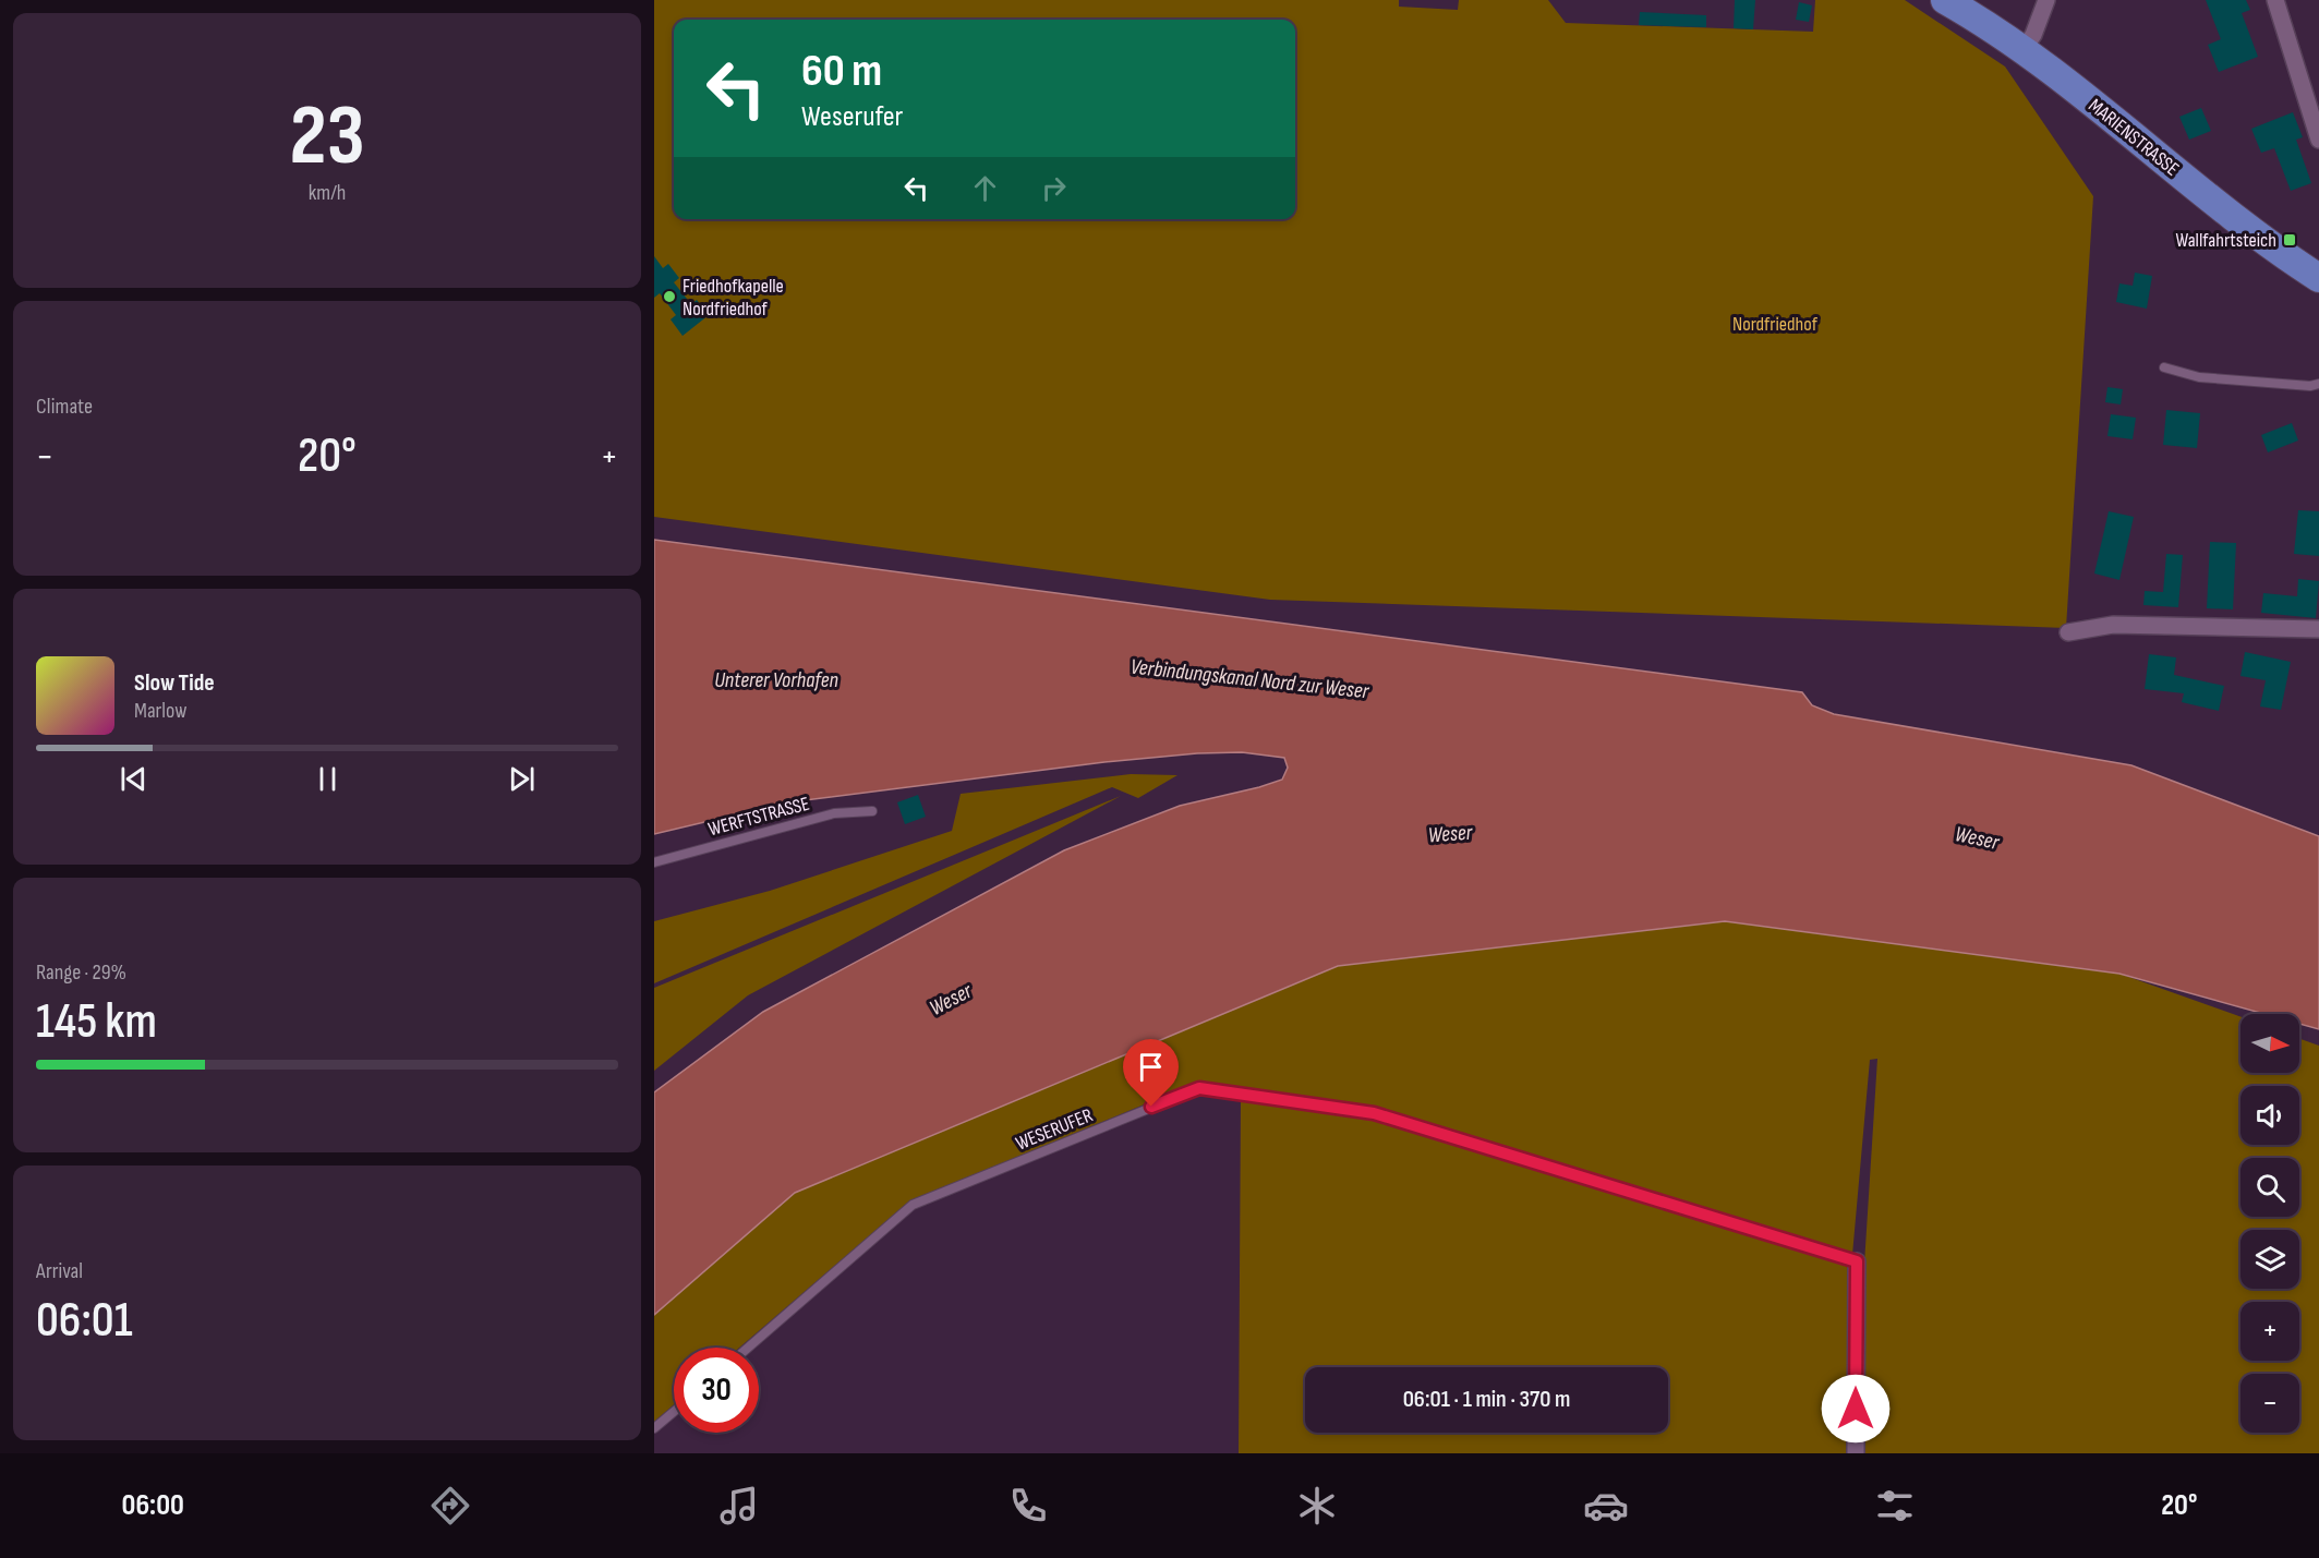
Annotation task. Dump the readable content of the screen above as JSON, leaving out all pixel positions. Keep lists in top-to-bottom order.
{
  "streets": {
    "main road": ["MARIENSTRASSE"],
    "lane": ["WERFTSTRASSE", "WESERUFER"]
  },
  "water": ["Verbindungskanal Nord zur Weser", "Unterer Vorhafen", "Weser"],
  "parks": ["Nordfriedhof"],
  "places": {
    "transit": ["Wallfahrtsteich"],
    "other": ["Friedhofkapelle Nordfriedhof"]
  },
  "north": "right",
  "page": {
    "tile": [
      ["23", "km/h"],
      "Climate",
      ["Range · 29%", "145 km"],
      ["Arrival", "06:01"]
    ],
    "turn": ["60 m", "Weserufer"],
    "heat": ["−", "20°", "+"],
    "song": ["Slow Tide", "Marlow"],
    "map_buttons": ["+", "−"],
    "limit": "30",
    "trip": "06:01 · 1 min · 370 m",
    "tabs": ["06:00", "20°"]
  }
}
